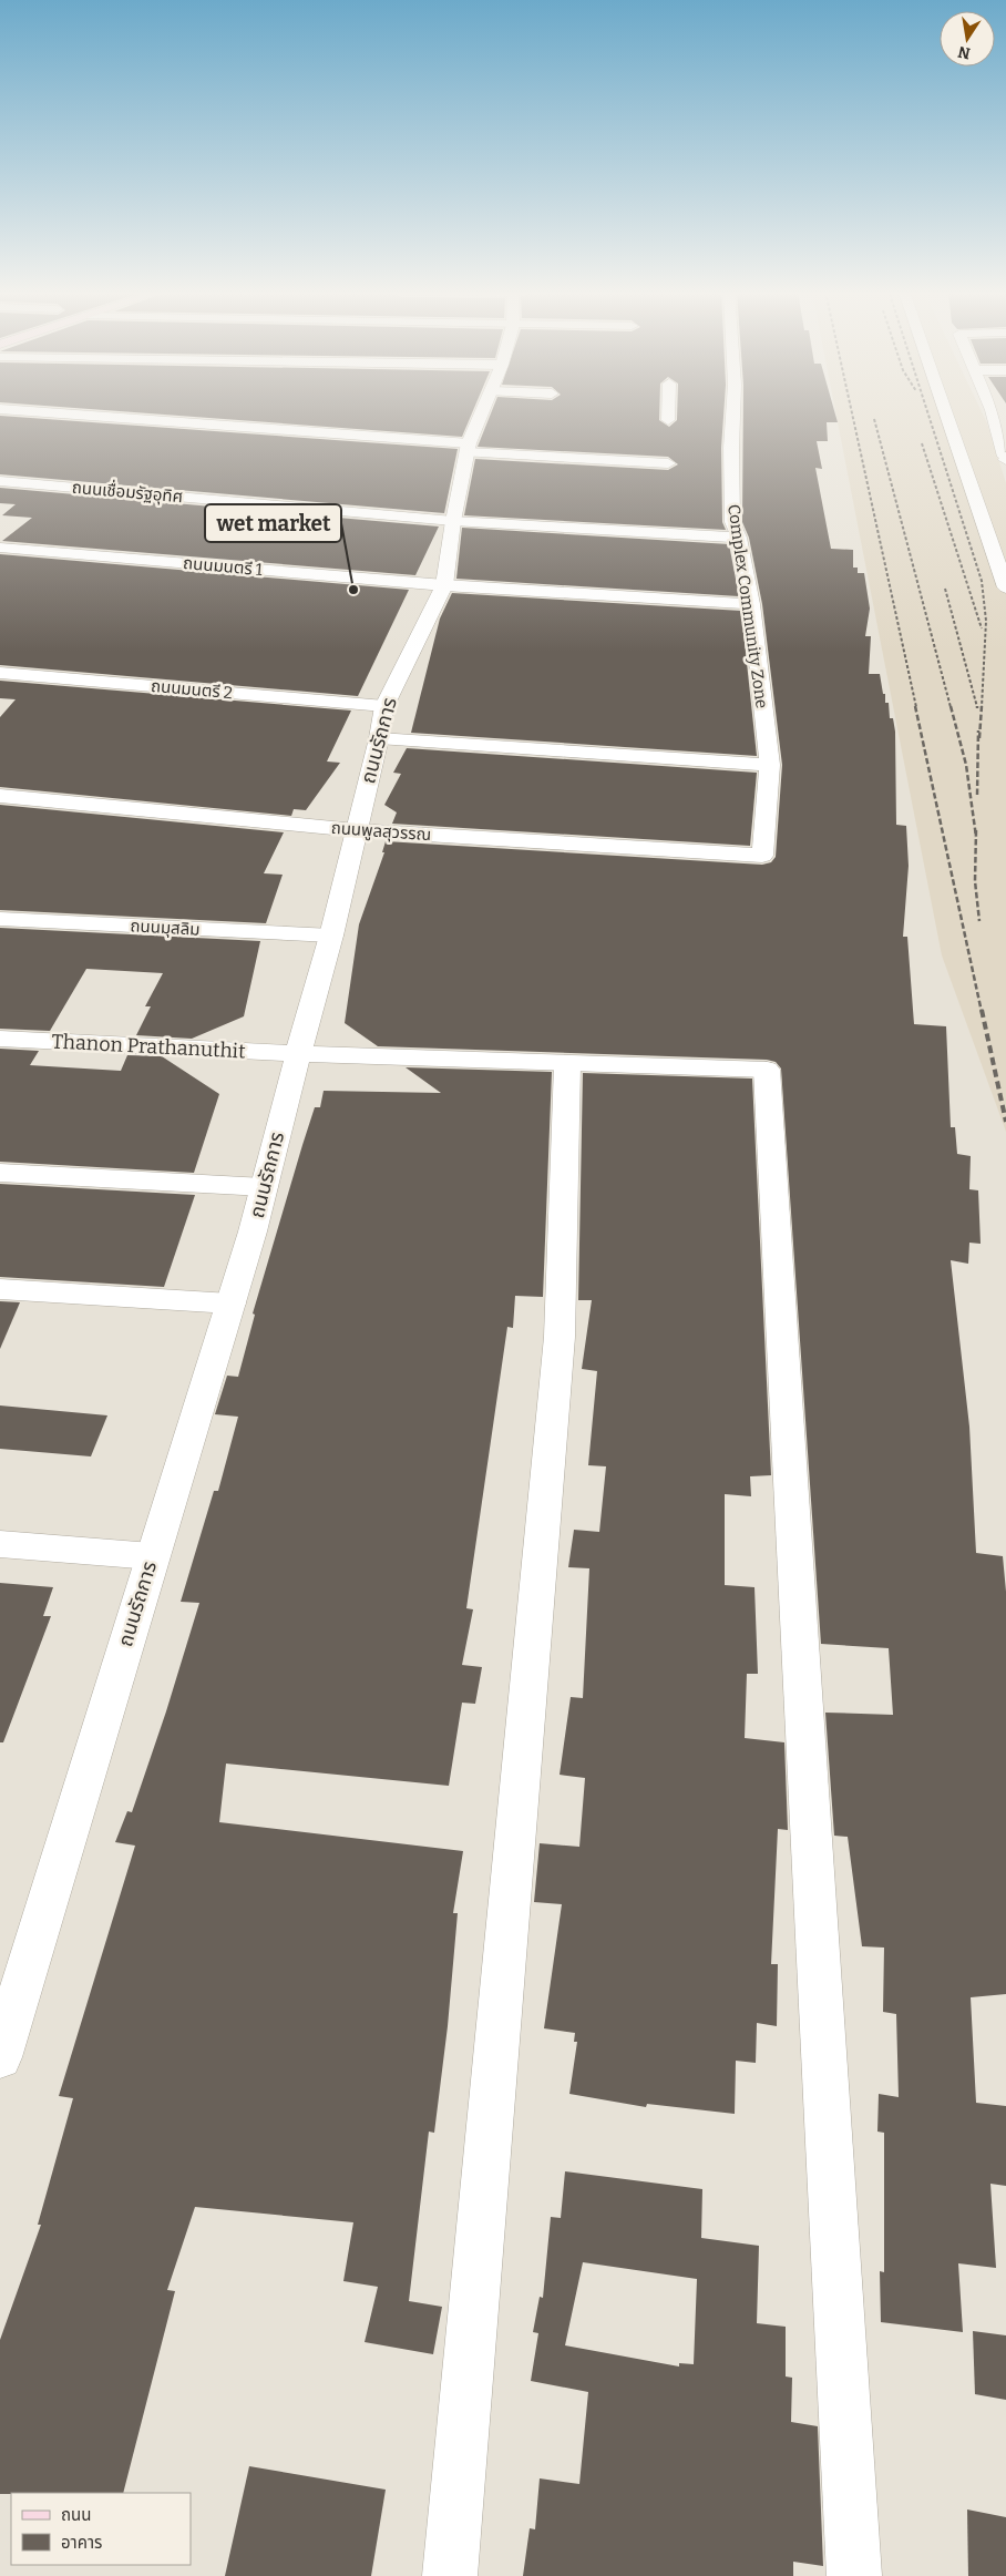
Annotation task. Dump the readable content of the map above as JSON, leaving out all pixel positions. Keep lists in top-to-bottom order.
{
  "streets": {
    "street": [
      "ถนนเชื่อมรัฐอุทิศ",
      "ถนนมนตรี 1",
      "Complex Community Zone",
      "ถนนมนตรี 2",
      "ถนนรัถการ",
      "ถนนพูลสุวรรณ",
      "ถนนมุสลิม",
      "Thanon Prathanuthit"
    ]
  },
  "crossings": [
    ["ถนนเชื่อมรัฐอุทิศ", "Complex Community Zone"],
    ["ถนนเชื่อมรัฐอุทิศ", "ถนนรัถการ"],
    ["ถนนมนตรี 1", "Complex Community Zone"],
    ["ถนนมนตรี 1", "ถนนรัถการ"],
    ["Complex Community Zone", "ถนนพูลสุวรรณ"],
    ["ถนนมนตรี 2", "ถนนรัถการ"],
    ["ถนนรัถการ", "ถนนพูลสุวรรณ"],
    ["ถนนรัถการ", "ถนนมุสลิม"],
    ["ถนนรัถการ", "Thanon Prathanuthit"]
  ],
  "places": ["wet market"],
  "legend": ["ถนน", "อาคาร"],
  "north": "bottom"
}
